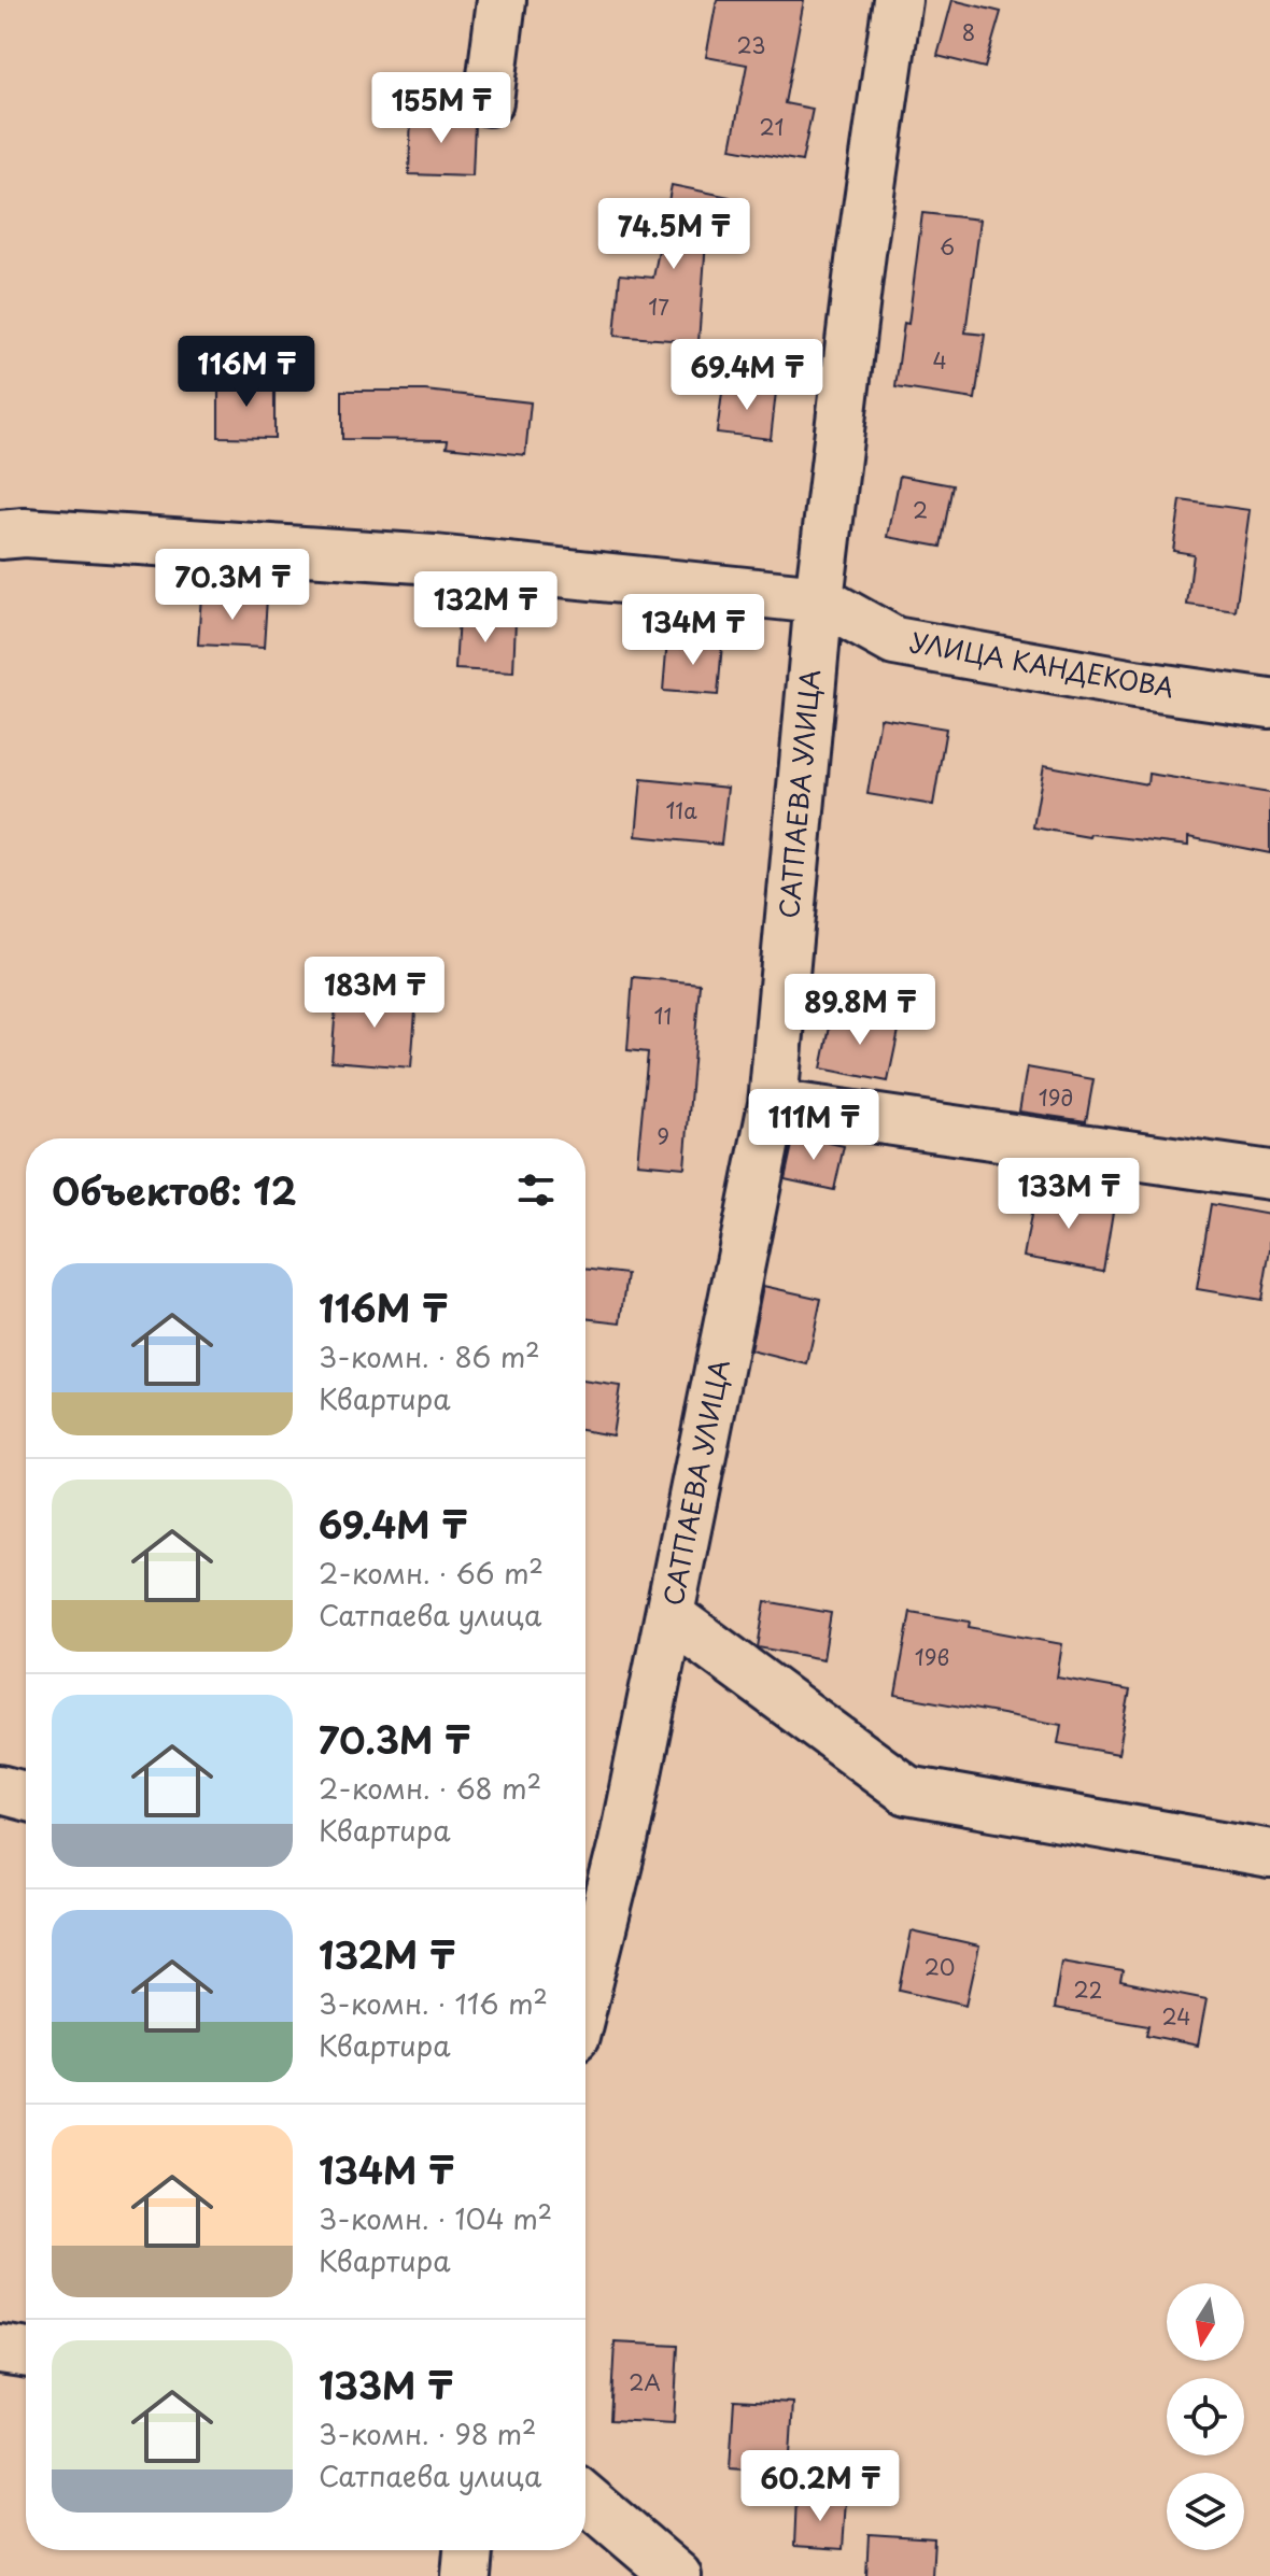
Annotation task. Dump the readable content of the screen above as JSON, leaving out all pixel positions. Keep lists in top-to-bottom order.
{
  "streets": {
    "street": ["УЛИЦА КАНДЕКОВА", "САТПАЕВА УЛИЦА"]
  },
  "crossings": [
    ["УЛИЦА КАНДЕКОВА", "САТПАЕВА УЛИЦА"]
  ],
  "house_numbers": [
    "8",
    "23",
    "21",
    "6",
    "17",
    "4",
    "2",
    "11а",
    "11",
    "19д",
    "9",
    "19в",
    "20",
    "22",
    "24",
    "2А"
  ],
  "north": "bottom",
  "page": {
    "price": [
      "155M ₸",
      "74.5M ₸",
      "116M ₸",
      "69.4M ₸",
      "70.3M ₸",
      "132M ₸",
      "134M ₸",
      "183M ₸",
      "89.8M ₸",
      "111M ₸",
      "133M ₸",
      "60.2M ₸"
    ],
    "heading": "Объектов: 12",
    "list": [
      {
        "name": "116M ₸",
        "note": "3-комн. · 86 m² · Квартира"
      },
      {
        "name": "69.4M ₸",
        "note": "2-комн. · 66 m² · Сатпаева улица"
      },
      {
        "name": "70.3M ₸",
        "note": "2-комн. · 68 m² · Квартира"
      },
      {
        "name": "132M ₸",
        "note": "3-комн. · 116 m² · Квартира"
      },
      {
        "name": "134M ₸",
        "note": "3-комн. · 104 m² · Квартира"
      },
      {
        "name": "133M ₸",
        "note": "3-комн. · 98 m² · Сатпаева улица"
      }
    ]
  }
}
